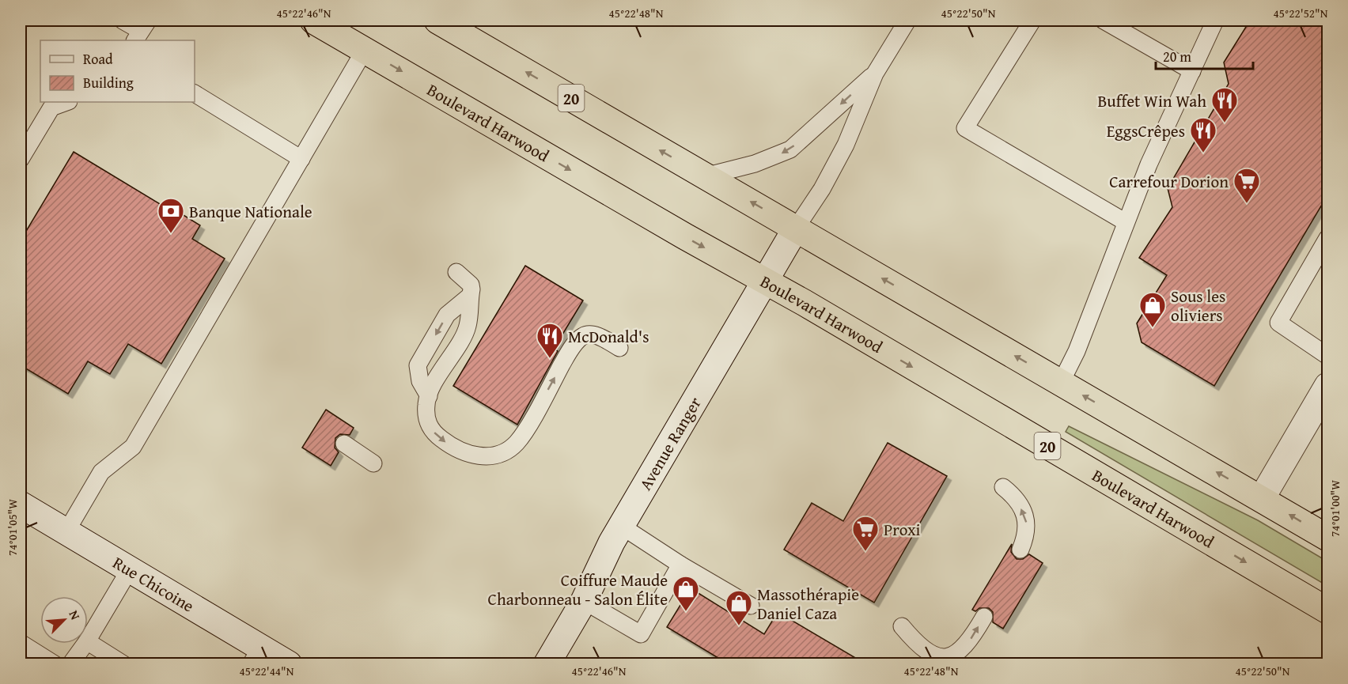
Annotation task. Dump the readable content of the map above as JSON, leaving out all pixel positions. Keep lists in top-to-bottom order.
{
  "streets": {
    "highway": ["20", "Boulevard Harwood"],
    "street": ["Avenue Ranger", "Rue Chicoine"]
  },
  "crossings": [
    ["20", "Avenue Ranger"],
    ["Boulevard Harwood", "Avenue Ranger"]
  ],
  "places": {
    "restaurant": ["Buffet Win Wah", "EggsCrêpes", "McDonald's"],
    "supermarket": ["Carrefour Dorion", "Proxi"],
    "bank": ["Banque Nationale"],
    "shop": ["Sous les oliviers", "Coiffure Maude Charbonneau - Salon Élite", "Massothérapie Daniel Caza"]
  },
  "legend": ["Road", "Building"],
  "scale_bar": "20 m",
  "north": "top right",
  "coordinates": [
    "45°22'46\"N",
    "45°22'48\"N",
    "45°22'50\"N",
    "45°22'52\"N",
    "74°01'00\"W",
    "74°01'05\"W",
    "45°22'44\"N"
  ]
}
